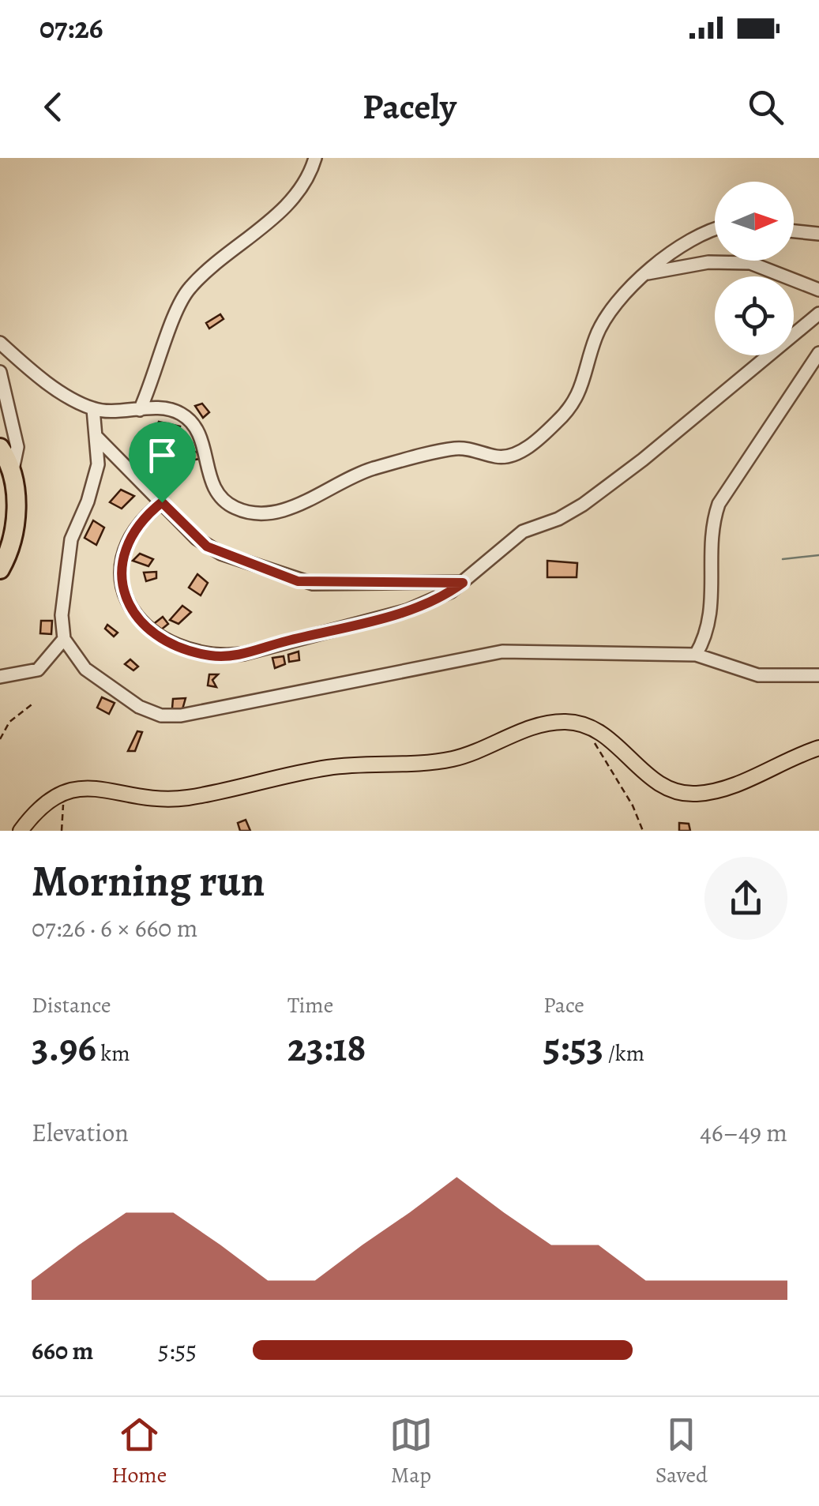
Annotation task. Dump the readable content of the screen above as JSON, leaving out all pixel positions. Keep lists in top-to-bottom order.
{
  "north": "right",
  "page": {
    "status": "07:26",
    "header": "Pacely",
    "heading": ["Morning run", "07:26 · 6 × 660 m"],
    "stats": [
      ["Distance", "3.96 km"],
      ["Time", "23:18"],
      ["Pace", "5:53 /km"]
    ],
    "chart": ["Elevation", "46–49 m"],
    "list": [
      {
        "name": "660 m",
        "note": "5:55"
      }
    ],
    "tabs": ["Home", "Map", "Saved"]
  }
}
